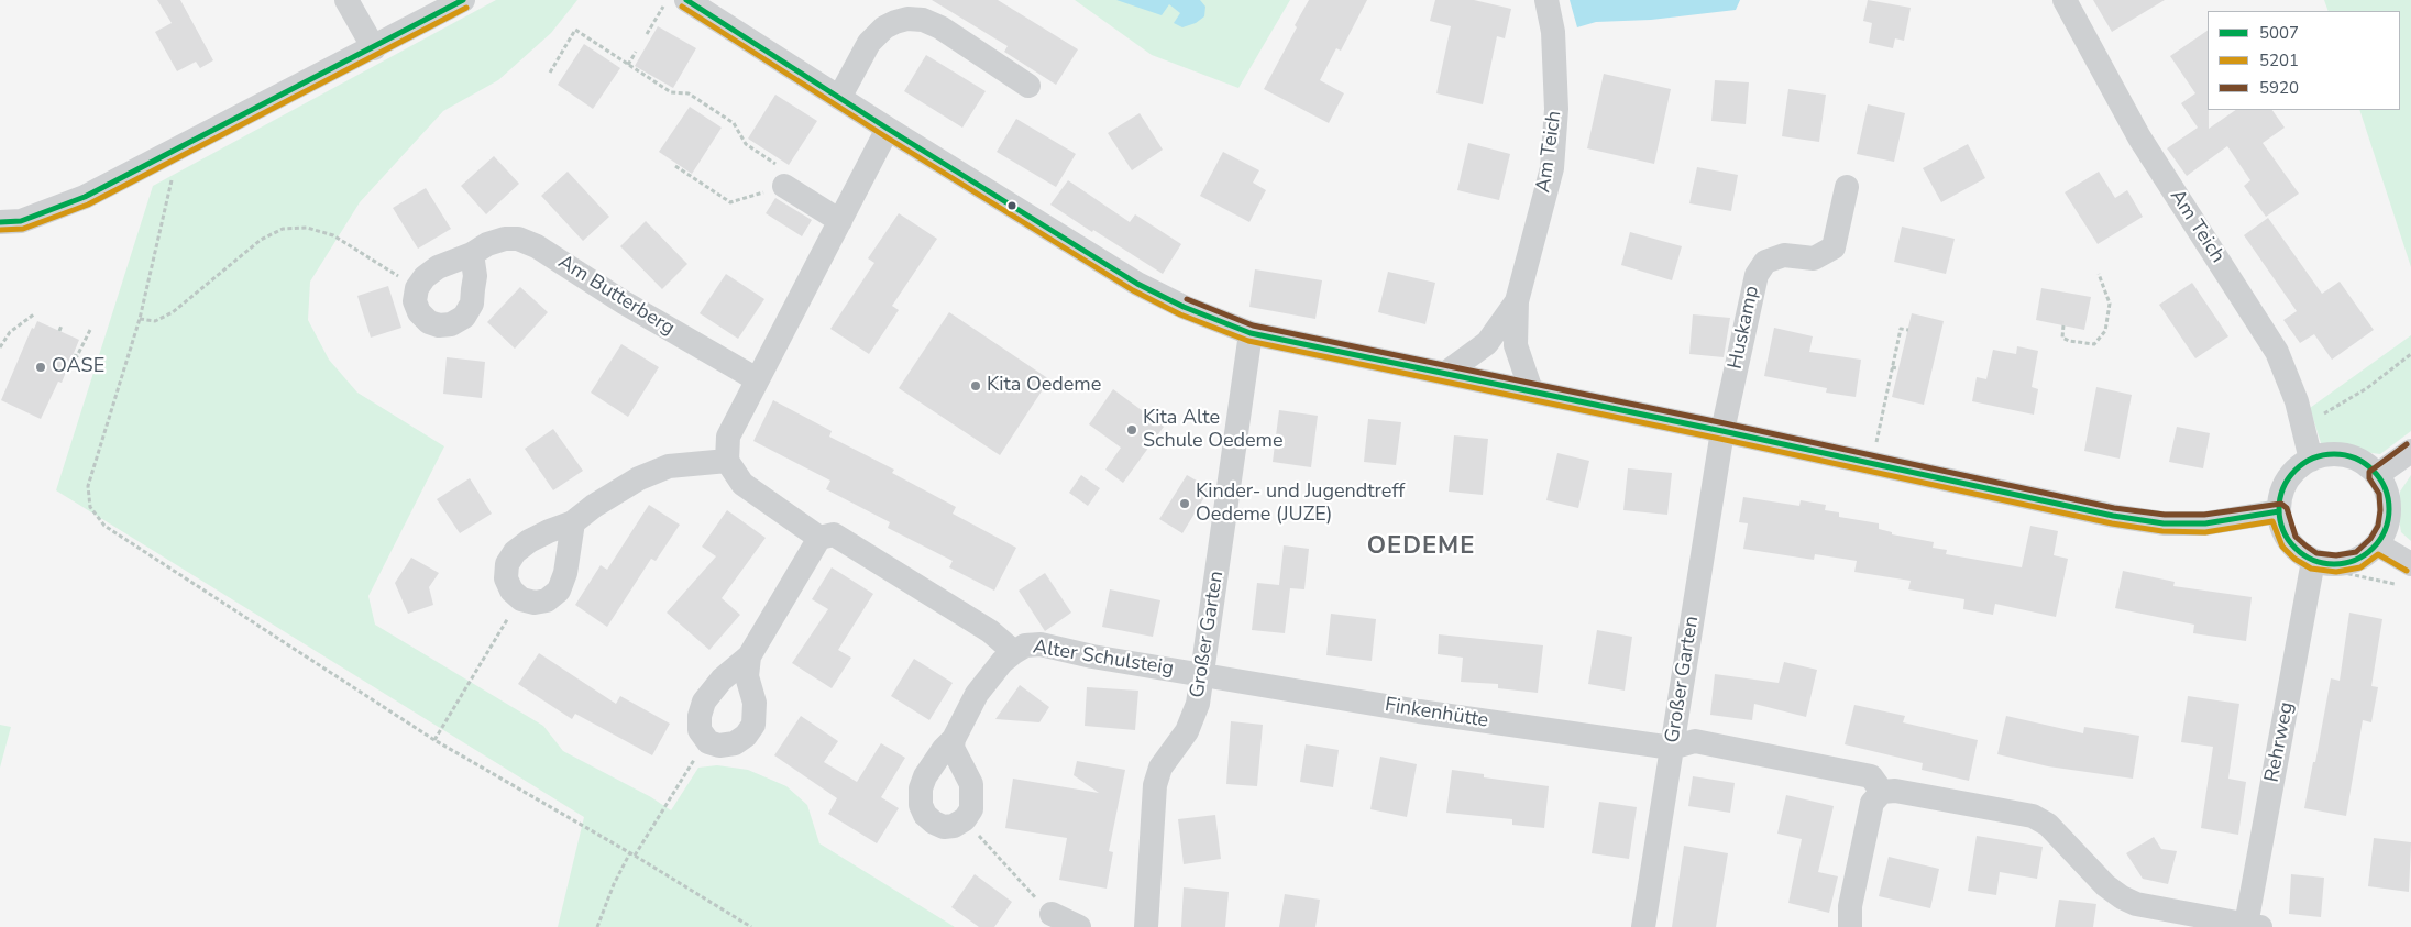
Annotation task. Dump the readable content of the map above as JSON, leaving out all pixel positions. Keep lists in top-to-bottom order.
{
  "streets": {
    "street": [
      "Am Teich",
      "Am Butterberg",
      "Huskamp",
      "Großer Garten",
      "Alter Schulsteig",
      "Finkenhütte",
      "Rehrweg"
    ]
  },
  "crossings": [
    ["Am Teich", "Rehrweg"],
    ["Huskamp", "Großer Garten"],
    ["Großer Garten", "Alter Schulsteig"],
    ["Großer Garten", "Finkenhütte"],
    ["Alter Schulsteig", "Finkenhütte"]
  ],
  "districts": ["OEDEME"],
  "places": [
    "OASE",
    "Kita Oedeme",
    "Kita Alte Schule Oedeme",
    "Kinder- und Jugendtreff Oedeme (JUZE)"
  ],
  "lines": ["transit line 5007", "transit line 5201", "transit line 5920"],
  "legend": ["5007", "5201", "5920"]
}
